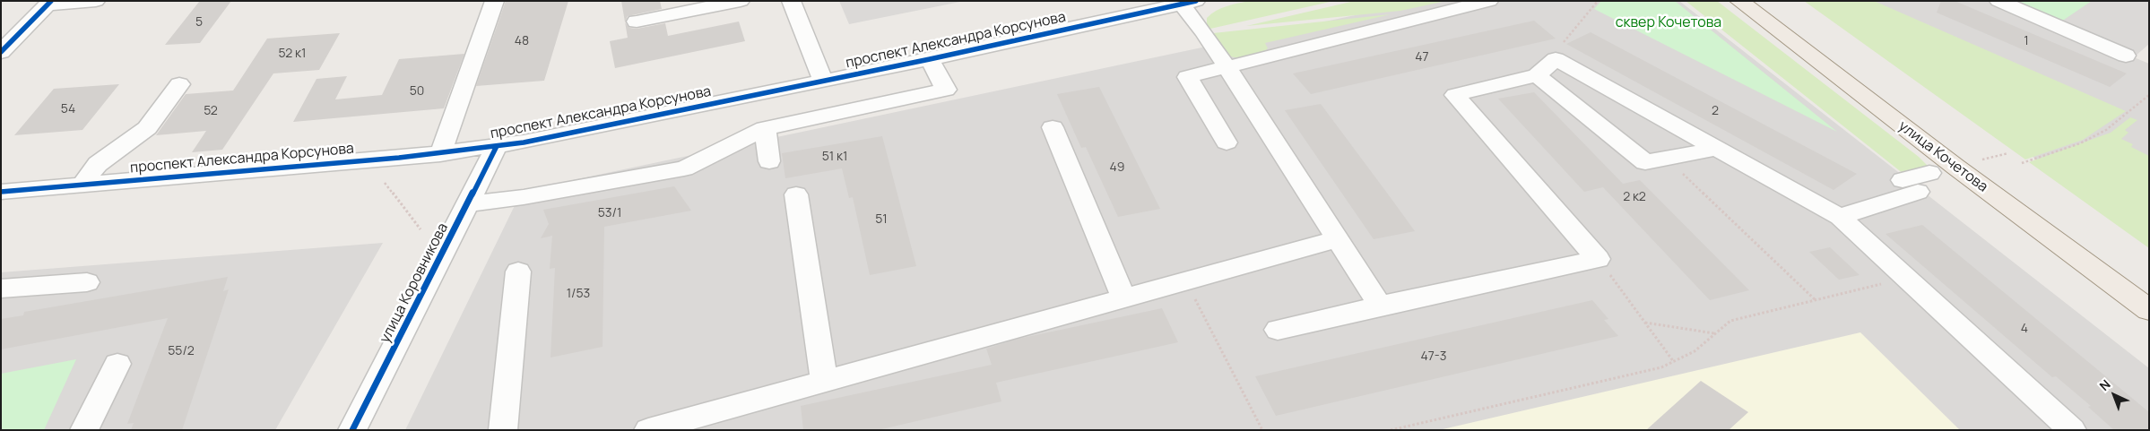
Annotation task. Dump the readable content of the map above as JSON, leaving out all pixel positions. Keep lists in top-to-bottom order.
{
  "streets": {
    "main road": ["улица Кочетова"],
    "street": ["проспект Александра Корсунова", "улица Коровникова"]
  },
  "crossings": [
    ["проспект Александра Корсунова", "улица Коровникова"]
  ],
  "parks": ["сквер Кочетова"],
  "house_numbers": [
    "5",
    "48",
    "1",
    "52 к1",
    "47",
    "50",
    "54",
    "52",
    "2",
    "51 к1",
    "49",
    "2 к2",
    "53/1",
    "51",
    "1/53",
    "4",
    "55/2",
    "47-3"
  ],
  "north": "top left"
}
